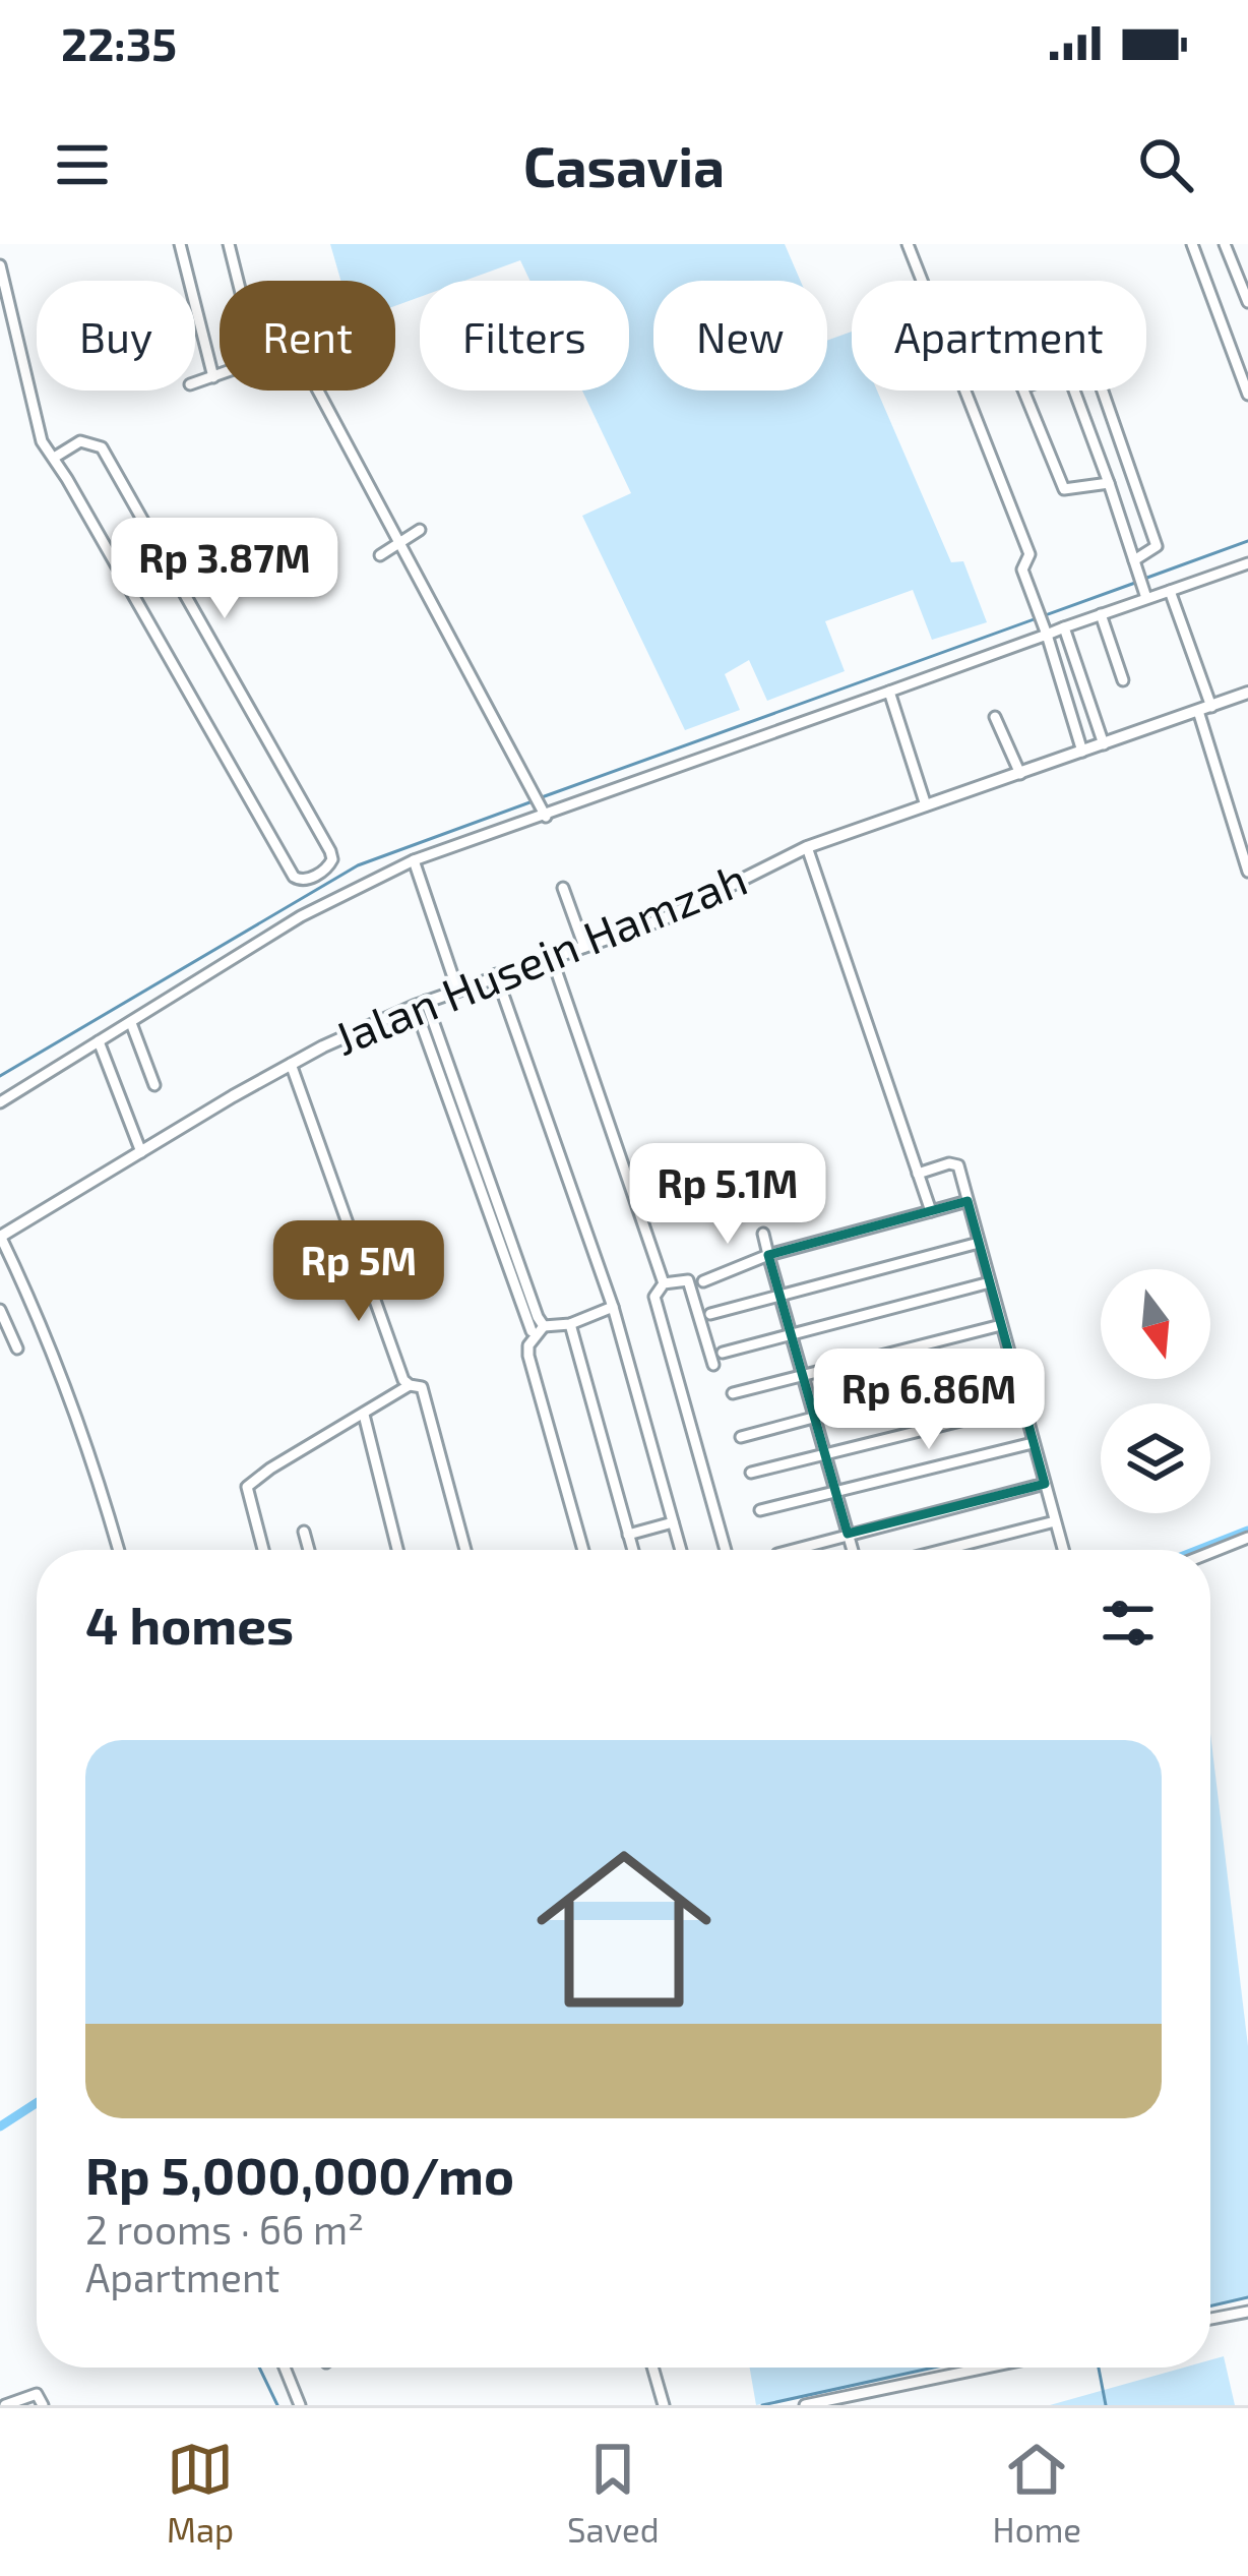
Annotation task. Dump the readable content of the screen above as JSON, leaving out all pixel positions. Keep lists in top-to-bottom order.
{
  "streets": {
    "street": ["Jalan Husein Hamzah"]
  },
  "north": "bottom",
  "page": {
    "status": "22:35",
    "header": "Casavia",
    "chip": [
      "Buy",
      "Rent",
      "Filters",
      "New",
      "Apartment"
    ],
    "price": [
      "Rp 3.87M",
      "Rp 5.1M",
      "Rp 5M",
      "Rp 6.86M"
    ],
    "heading": "4 homes",
    "list": [
      {
        "name": "Rp 5,000,000/mo",
        "note": "2 rooms · 66 m² · Apartment"
      }
    ],
    "tabs": ["Map", "Saved", "Home"]
  }
}
